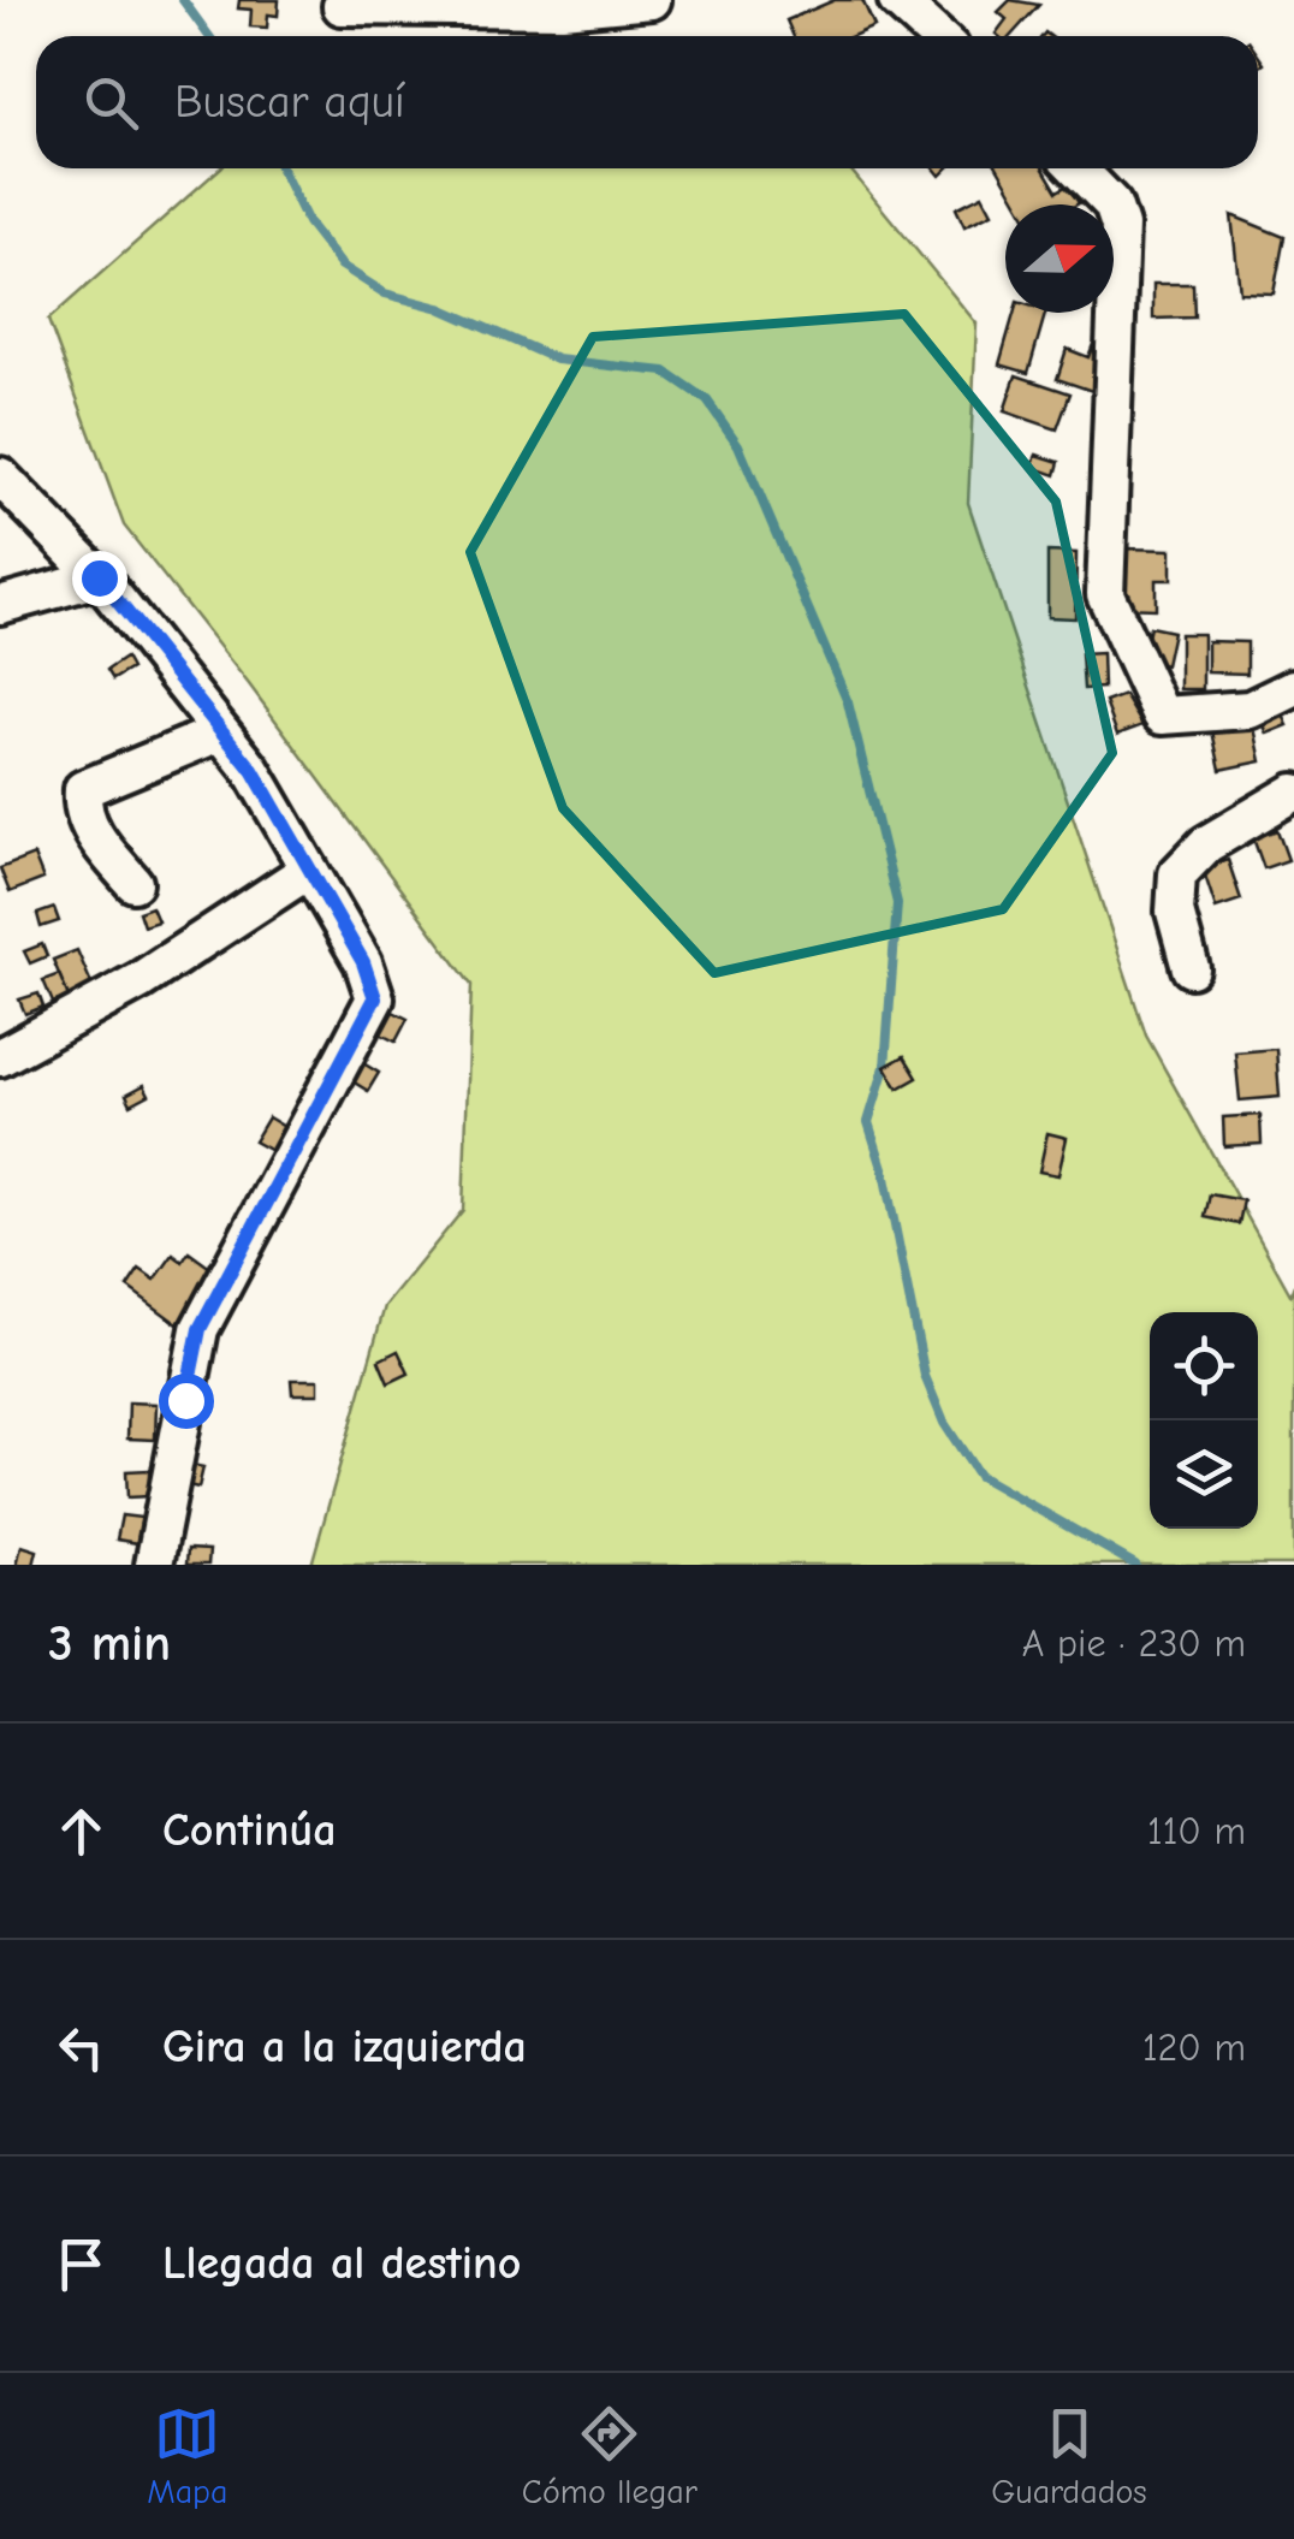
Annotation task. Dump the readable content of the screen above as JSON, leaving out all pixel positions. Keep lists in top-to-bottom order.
{
  "north": "right",
  "page": {
    "search": "Buscar aquí",
    "heading": ["3 min", "A pie · 230 m"],
    "list": [
      ["Continúa", "110 m"],
      ["Gira a la izquierda", "120 m"],
      "Llegada al destino"
    ],
    "nav": ["Mapa", "Cómo llegar", "Guardados"]
  }
}
